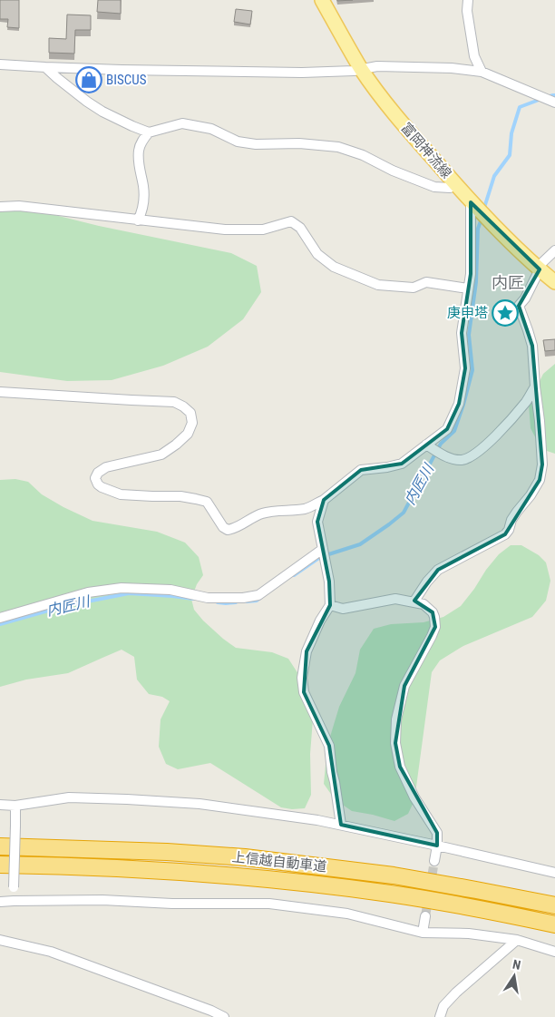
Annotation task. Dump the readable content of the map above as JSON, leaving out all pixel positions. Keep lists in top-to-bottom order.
{
  "streets": {
    "highway": ["上信越自動車道"],
    "main road": ["富岡神流線"]
  },
  "districts": ["内匠"],
  "water": ["内匠川"],
  "places": {
    "shop": ["BISCUS"],
    "place": ["庚申塔"]
  },
  "north": "top"
}
